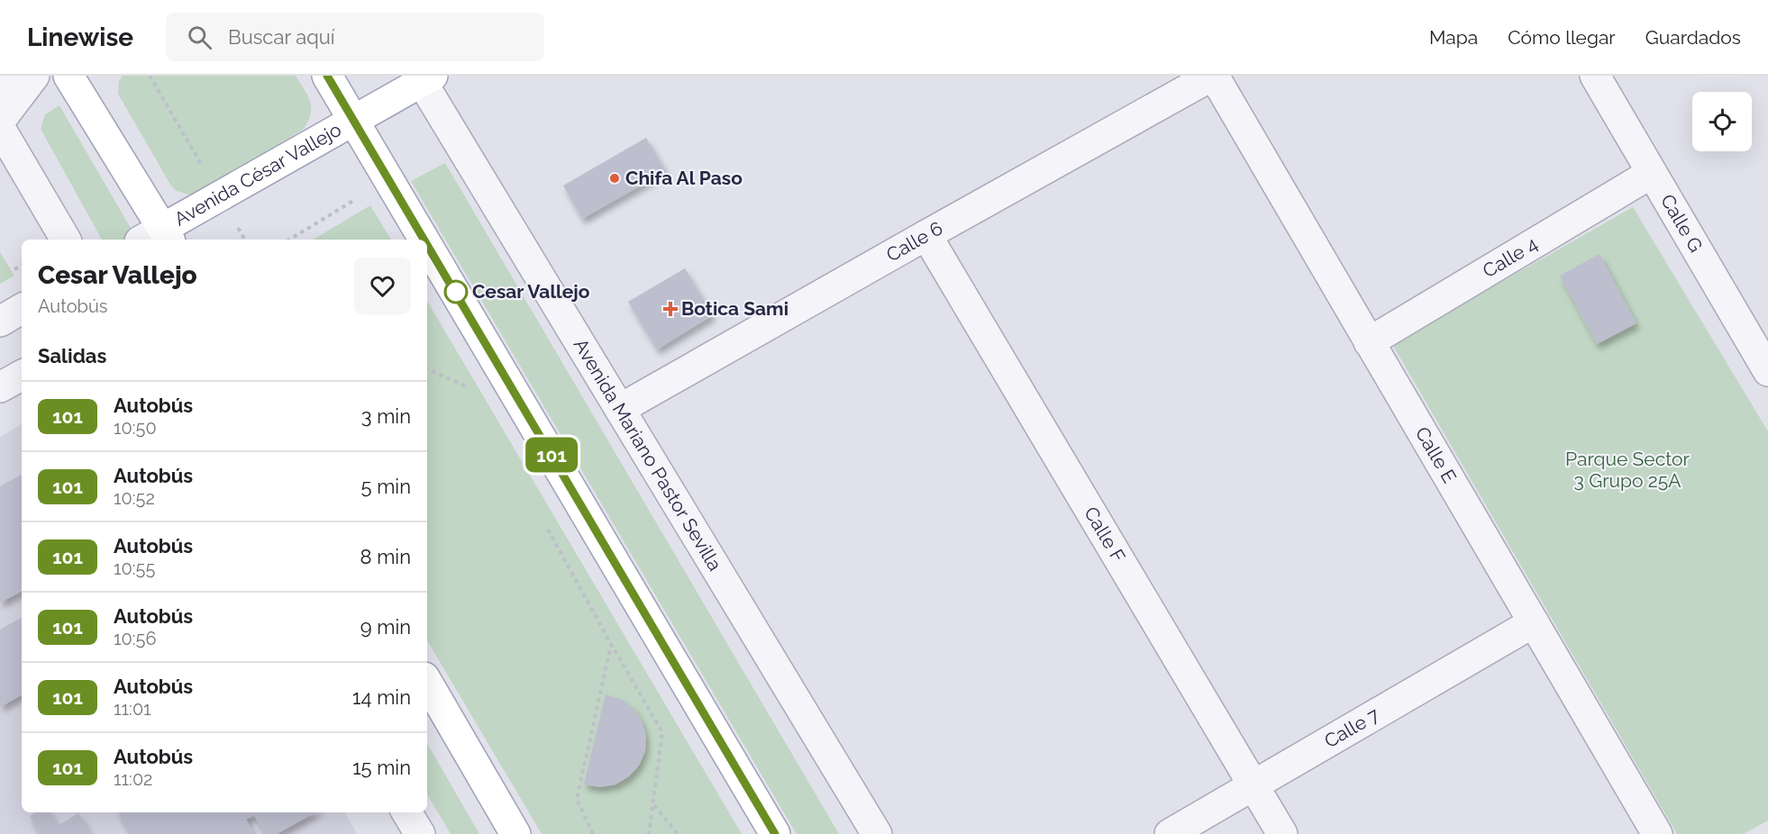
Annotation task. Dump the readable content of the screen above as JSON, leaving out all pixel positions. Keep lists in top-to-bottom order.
{
  "streets": {
    "main road": ["Avenida César Vallejo"],
    "street": [
      "Calle G",
      "Calle 6",
      "Calle 4",
      "Avenida Mariano Pastor Sevilla",
      "Calle E",
      "Calle F",
      "Calle 7"
    ]
  },
  "crossings": [
    ["Avenida César Vallejo", "Avenida Mariano Pastor Sevilla"],
    ["Calle G", "Calle 4"],
    ["Calle 6", "Avenida Mariano Pastor Sevilla"],
    ["Calle 6", "Calle E"],
    ["Calle 6", "Calle F"],
    ["Calle 4", "Calle E"],
    ["Calle E", "Calle 7"],
    ["Calle F", "Calle 7"]
  ],
  "parks": ["Parque Sector 3 Grupo 25A"],
  "places": {
    "other": ["Chifa Al Paso", "Cesar Vallejo"],
    "health": ["Botica Sami"]
  },
  "lines": ["bus line 101"],
  "page": {
    "header": "Linewise",
    "search": "Buscar aquí",
    "nav": ["Mapa", "Cómo llegar", "Guardados"],
    "on_map": "101",
    "heading": [
      ["Cesar Vallejo", "Autobús"],
      "Salidas"
    ],
    "list": [
      {
        "mark": "101",
        "name": "Autobús",
        "note": "10:50",
        "value": "3 min"
      },
      {
        "mark": "101",
        "name": "Autobús",
        "note": "10:52",
        "value": "5 min"
      },
      {
        "mark": "101",
        "name": "Autobús",
        "note": "10:55",
        "value": "8 min"
      },
      {
        "mark": "101",
        "name": "Autobús",
        "note": "10:56",
        "value": "9 min"
      },
      {
        "mark": "101",
        "name": "Autobús",
        "note": "11:01",
        "value": "14 min"
      },
      {
        "mark": "101",
        "name": "Autobús",
        "note": "11:02",
        "value": "15 min"
      }
    ]
  }
}
